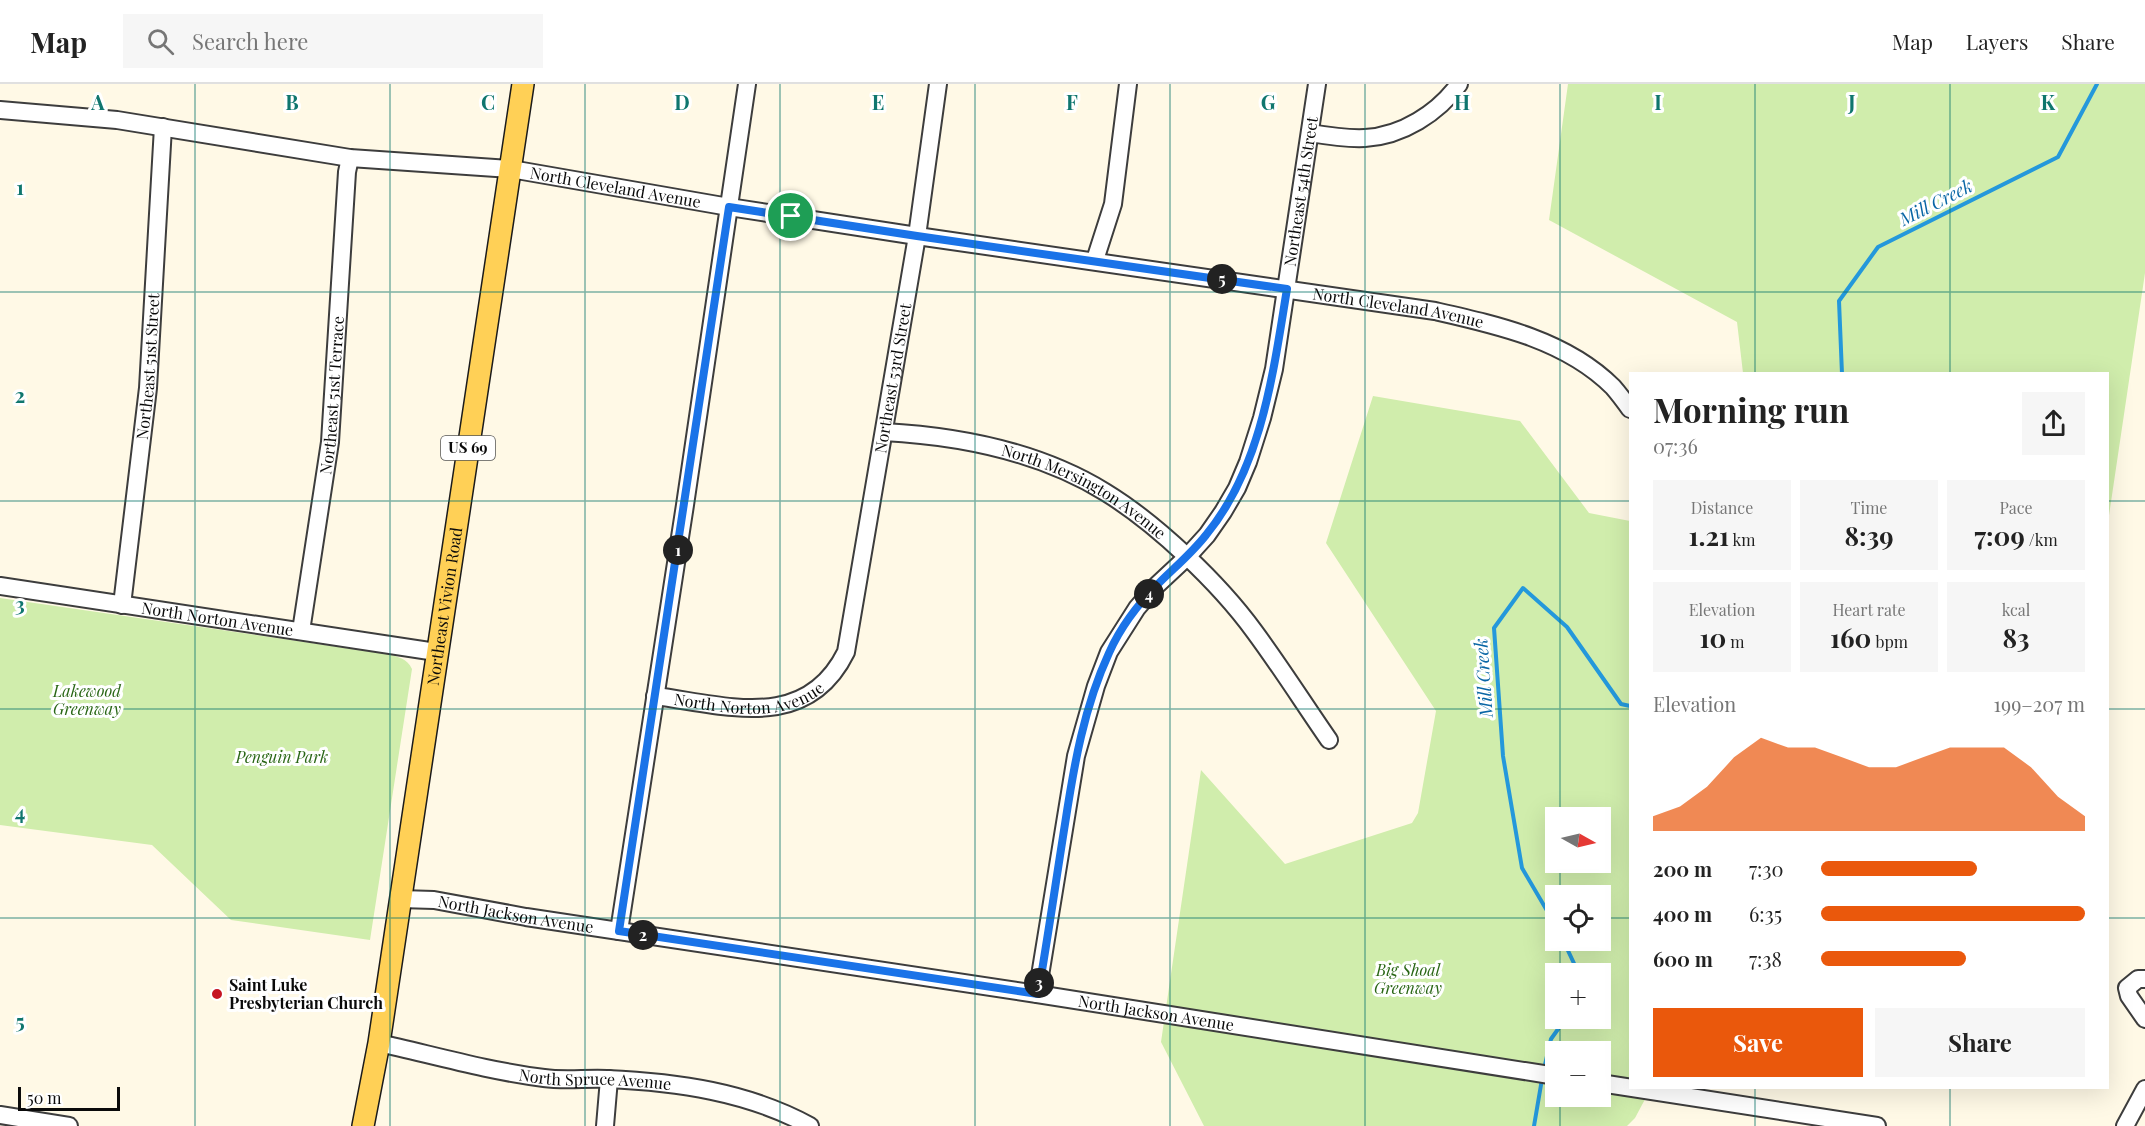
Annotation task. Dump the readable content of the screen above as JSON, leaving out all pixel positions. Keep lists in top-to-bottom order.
{
  "streets": {
    "main road": ["US 69", "Northeast Vivion Road"],
    "street": [
      "North Cleveland Avenue",
      "Northeast 54th Street",
      "Northeast 51st Street",
      "Northeast 53rd Street",
      "Northeast 51st Terrace",
      "North Mersington Avenue",
      "North Norton Avenue",
      "North Jackson Avenue",
      "North Spruce Avenue"
    ]
  },
  "crossings": [
    ["North Cleveland Avenue", "Northeast 54th Street"],
    ["North Cleveland Avenue", "Northeast 51st Street"],
    ["North Cleveland Avenue", "Northeast 53rd Street"],
    ["North Cleveland Avenue", "Northeast 51st Terrace"],
    ["North Cleveland Avenue", "Northeast Vivion Road"],
    ["Northeast 54th Street", "North Mersington Avenue"],
    ["Northeast 54th Street", "North Jackson Avenue"],
    ["Northeast 51st Street", "North Norton Avenue"],
    ["Northeast 53rd Street", "North Mersington Avenue"],
    ["Northeast 53rd Street", "North Norton Avenue"],
    ["Northeast 51st Terrace", "North Norton Avenue"],
    ["Northeast Vivion Road", "North Norton Avenue"],
    ["Northeast Vivion Road", "North Jackson Avenue"],
    ["Northeast Vivion Road", "North Spruce Avenue"]
  ],
  "water": ["Mill Creek"],
  "parks": ["Lakewood Greenway", "Penguin Park", "Big Shoal Greenway"],
  "places": ["Saint Luke Presbyterian Church"],
  "scale_bar": "50 m",
  "north": "right",
  "page": {
    "header": "Map",
    "search": "Search here",
    "nav": ["Map", "Layers", "Share"],
    "pins": [
      "5",
      "1",
      "4",
      "2",
      "3"
    ],
    "heading": ["Morning run", "07:36"],
    "stats": [
      ["Distance", "1.21 km"],
      ["Time", "8:39"],
      ["Pace", "7:09 /km"],
      ["Elevation", "10 m"],
      ["Heart rate", "160 bpm"],
      ["kcal", "83"]
    ],
    "chart": ["Elevation", "199–207 m"],
    "map_buttons": ["+", "−"],
    "list": [
      {
        "name": "200 m",
        "note": "7:30"
      },
      {
        "name": "400 m",
        "note": "6:35"
      },
      {
        "name": "600 m",
        "note": "7:38"
      }
    ],
    "buttons": ["Save", "Share"],
    "scale": "50 m"
  },
  "grid": {
    "columns": [
      "A",
      "B",
      "C",
      "D",
      "E",
      "F",
      "G",
      "H",
      "I",
      "J",
      "K"
    ],
    "rows": [
      "1",
      "2",
      "3",
      "4",
      "5"
    ]
  }
}
